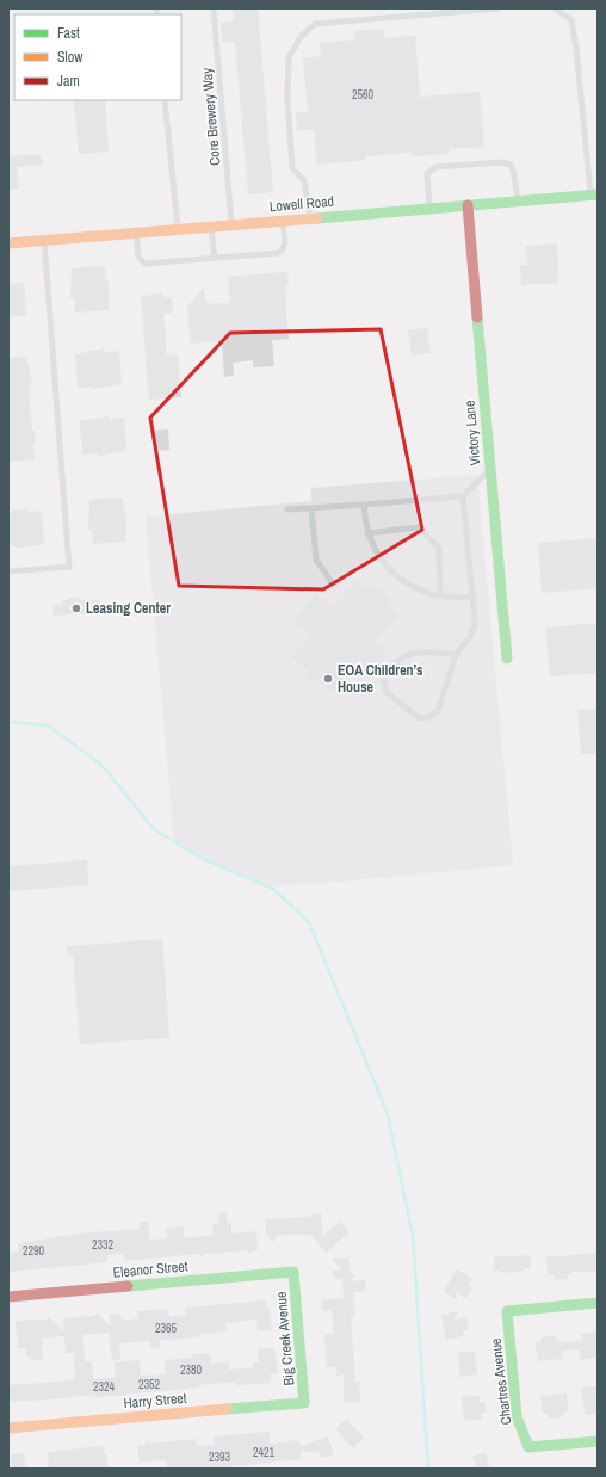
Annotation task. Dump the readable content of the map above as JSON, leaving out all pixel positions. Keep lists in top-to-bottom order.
{
  "streets": {
    "street": [
      "Lowell Road",
      "Victory Lane",
      "Eleanor Street",
      "Big Creek Avenue",
      "Chartres Avenue",
      "Harry Street"
    ],
    "lane": ["Core Brewery Way"]
  },
  "crossings": [
    ["Core Brewery Way", "Lowell Road"],
    ["Lowell Road", "Victory Lane"],
    ["Eleanor Street", "Big Creek Avenue"],
    ["Big Creek Avenue", "Harry Street"]
  ],
  "places": ["Leasing Center", "EOA Children’s House"],
  "house_numbers": [
    "2560",
    "2332",
    "2290",
    "2365",
    "2380",
    "2352",
    "2324",
    "2421",
    "2393"
  ],
  "legend": ["Fast", "Slow", "Jam"]
}
